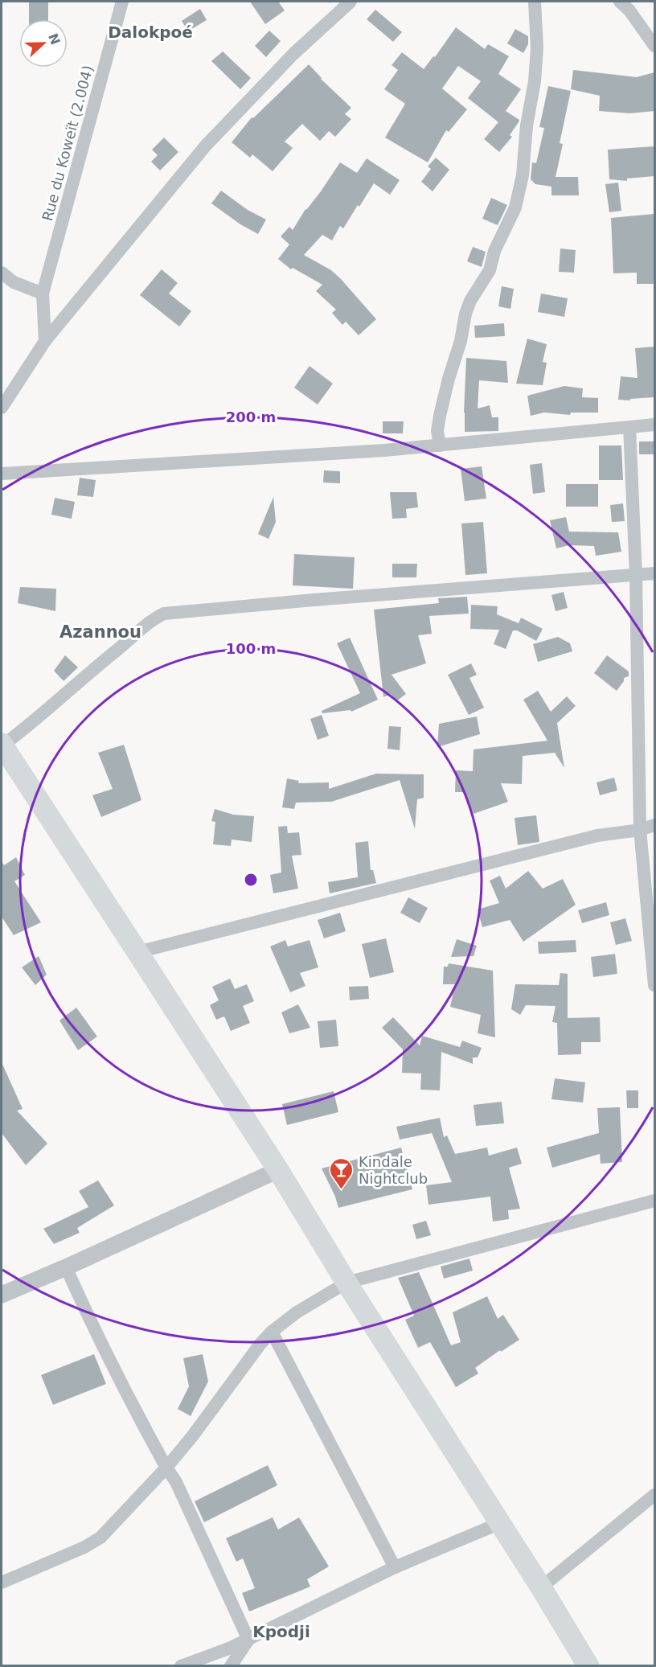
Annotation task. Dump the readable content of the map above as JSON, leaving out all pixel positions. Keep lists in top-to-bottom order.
{
  "streets": {
    "street": ["Rue du Koweït (2.004)"]
  },
  "districts": ["Dalokpoé", "Azannou", "Kpodji"],
  "places": {
    "bar": ["Kindale Nightclub"]
  },
  "north": "right",
  "rings": ["200 m", "100 m"]
}
